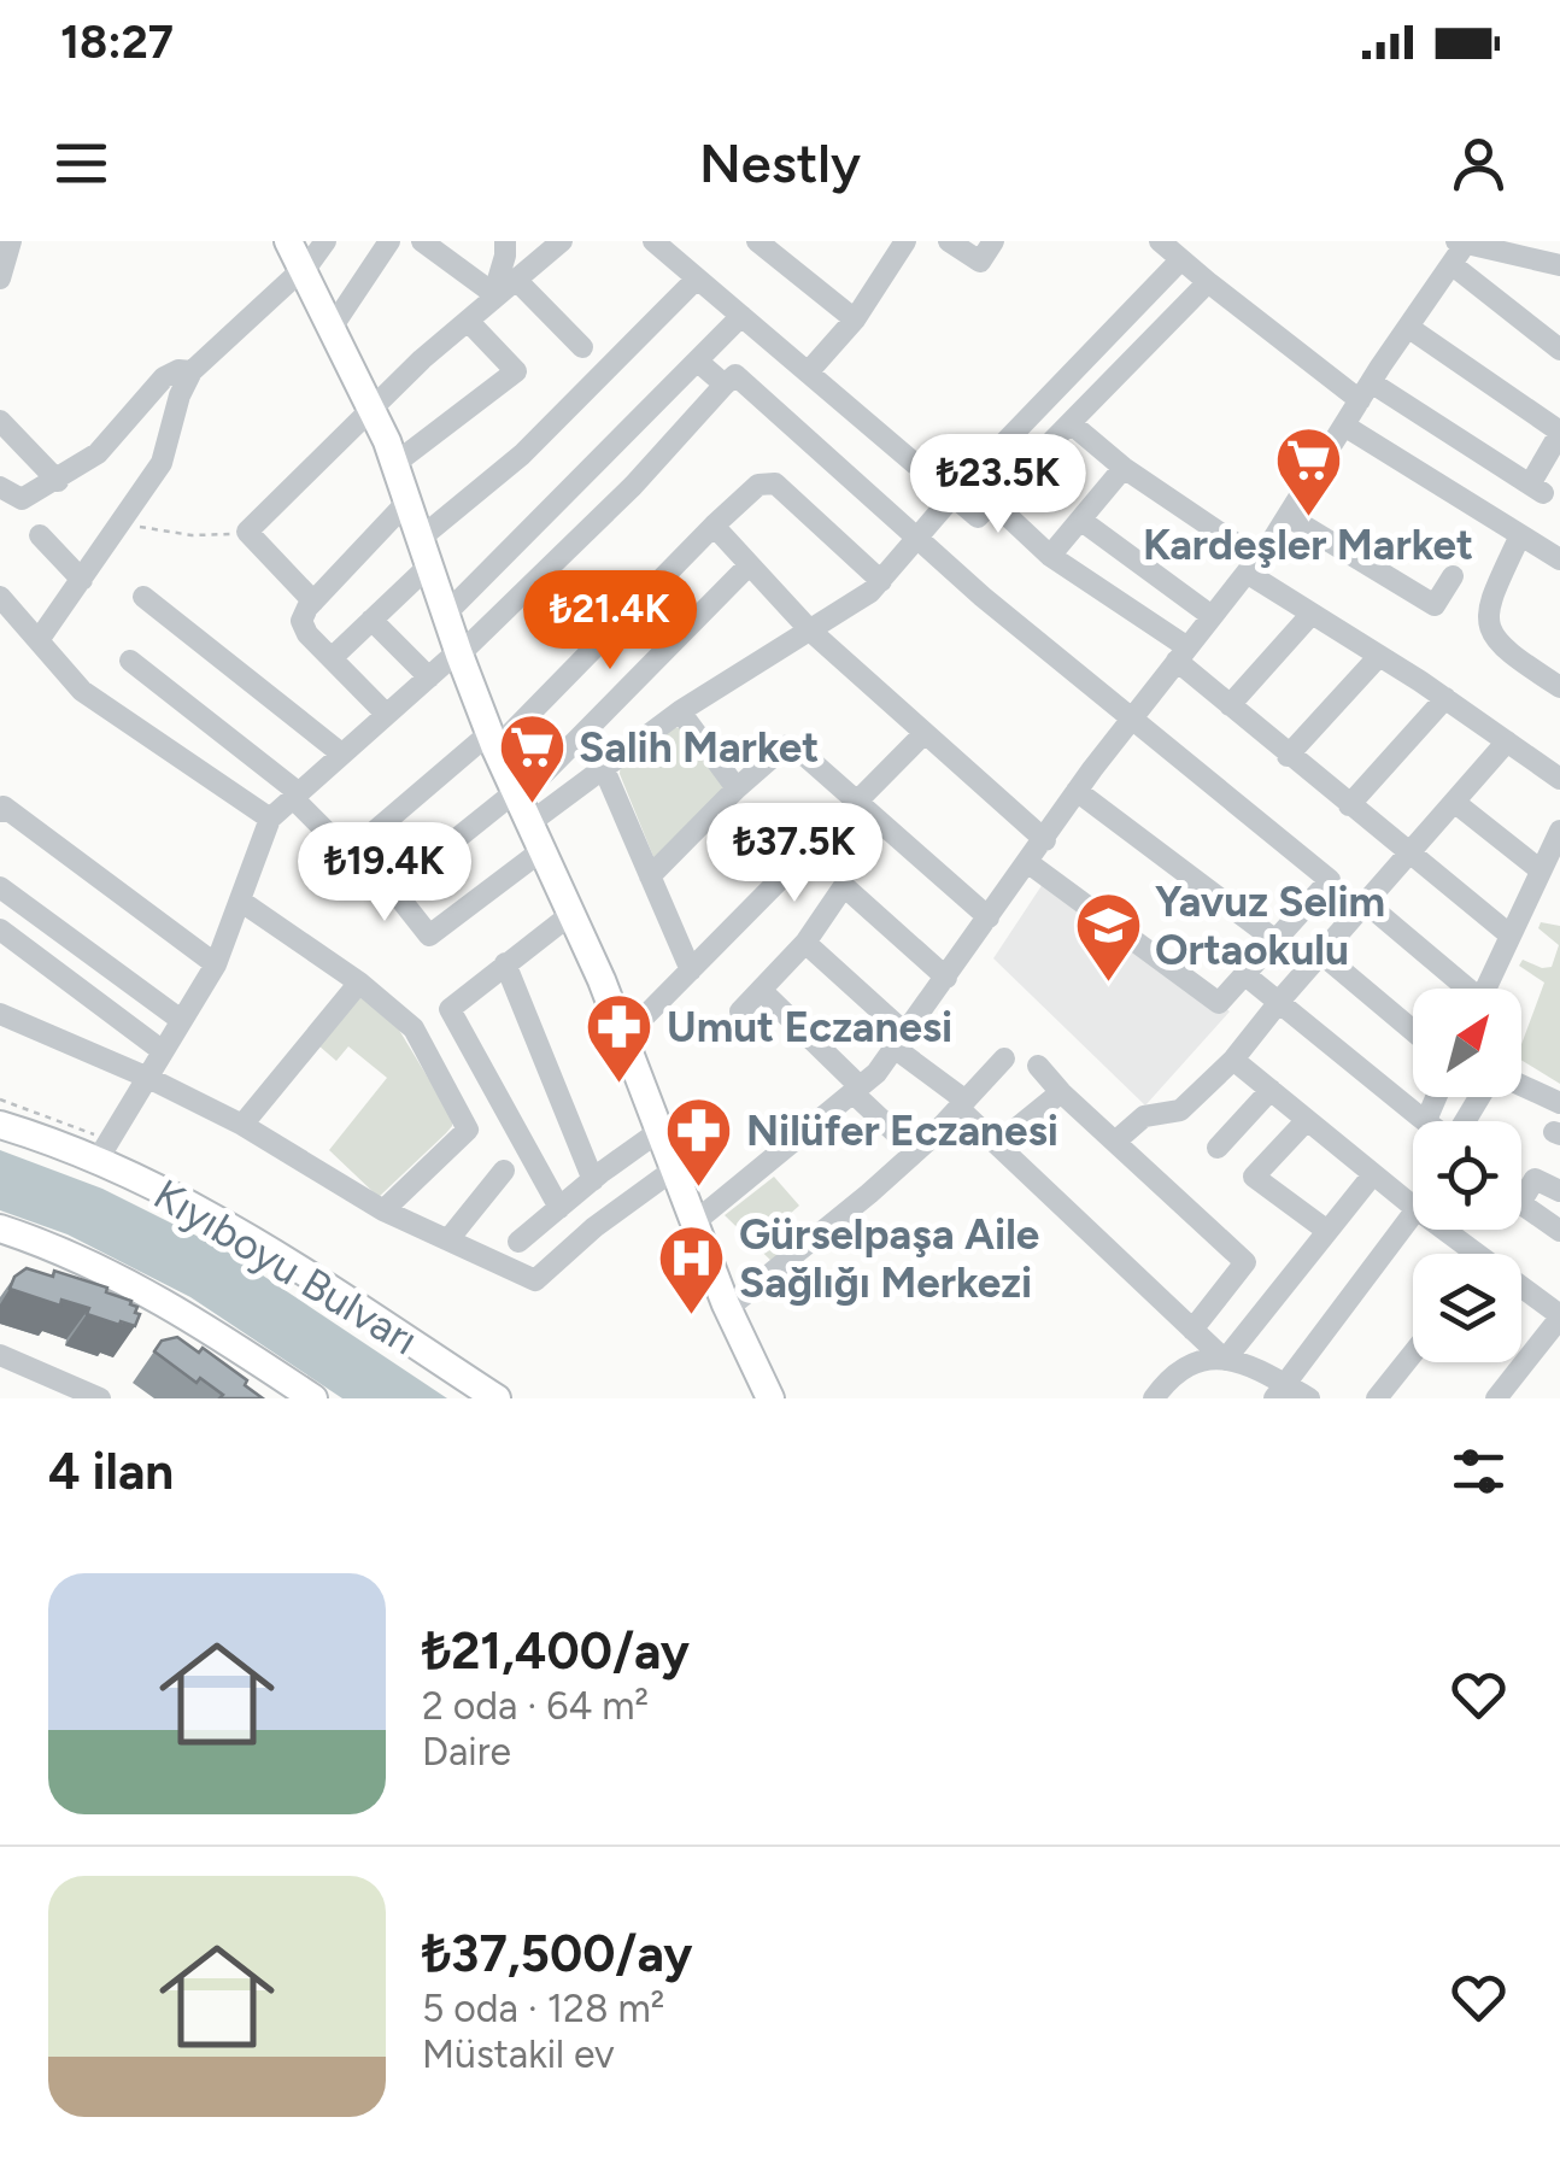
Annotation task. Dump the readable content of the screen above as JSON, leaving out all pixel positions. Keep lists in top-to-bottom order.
{
  "streets": {
    "main road": ["Kıyıboyu Bulvarı"]
  },
  "places": {
    "supermarket": ["Kardeşler Market", "Salih Market"],
    "school or university": ["Yavuz Selim Ortaokulu"],
    "pharmacy": ["Umut Eczanesi", "Nilüfer Eczanesi"],
    "hospital": ["Gürselpaşa Aile Sağlığı Merkezi"]
  },
  "north": "top right",
  "page": {
    "status": "18:27",
    "header": "Nestly",
    "price": [
      "₺23.5K",
      "₺21.4K",
      "₺37.5K",
      "₺19.4K"
    ],
    "heading": "4 ilan",
    "list": [
      {
        "name": "₺21,400/ay",
        "note": "2 oda · 64 m² · Daire"
      },
      {
        "name": "₺37,500/ay",
        "note": "5 oda · 128 m² · Müstakil ev"
      }
    ]
  }
}
